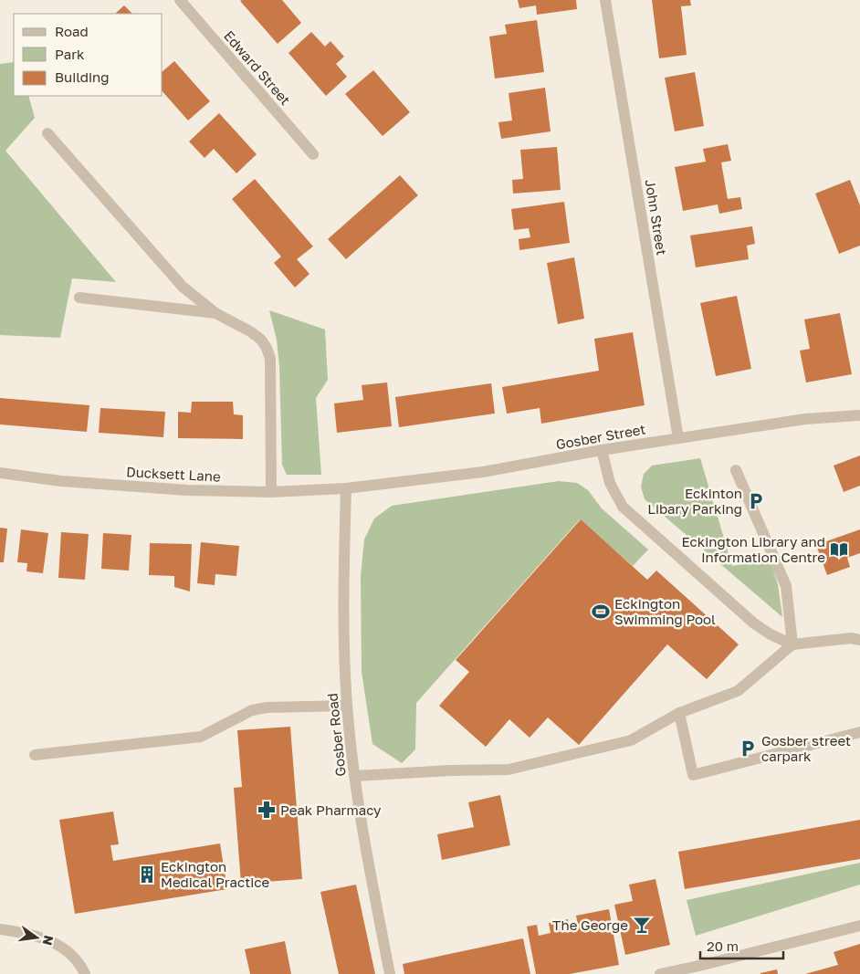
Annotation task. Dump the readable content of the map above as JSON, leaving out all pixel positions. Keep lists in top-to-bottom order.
{
  "streets": {
    "street": [
      "Edward Street",
      "John Street",
      "Gosber Street",
      "Ducksett Lane",
      "Gosber Road"
    ]
  },
  "crossings": [
    ["John Street", "Gosber Street"],
    ["Gosber Street", "Ducksett Lane"],
    ["Gosber Street", "Gosber Road"],
    ["Ducksett Lane", "Gosber Road"]
  ],
  "places": {
    "parking": ["Eckinton Libary Parking", "Gosber street carpark"],
    "library": ["Eckington Library and Information Centre"],
    "sports": ["Eckington Swimming Pool"],
    "pharmacy": ["Peak Pharmacy"],
    "building": ["Eckington Medical Practice"],
    "bar": ["The George"]
  },
  "legend": ["Road", "Park", "Building"],
  "scale_bar": "20 m",
  "north": "right"
}
